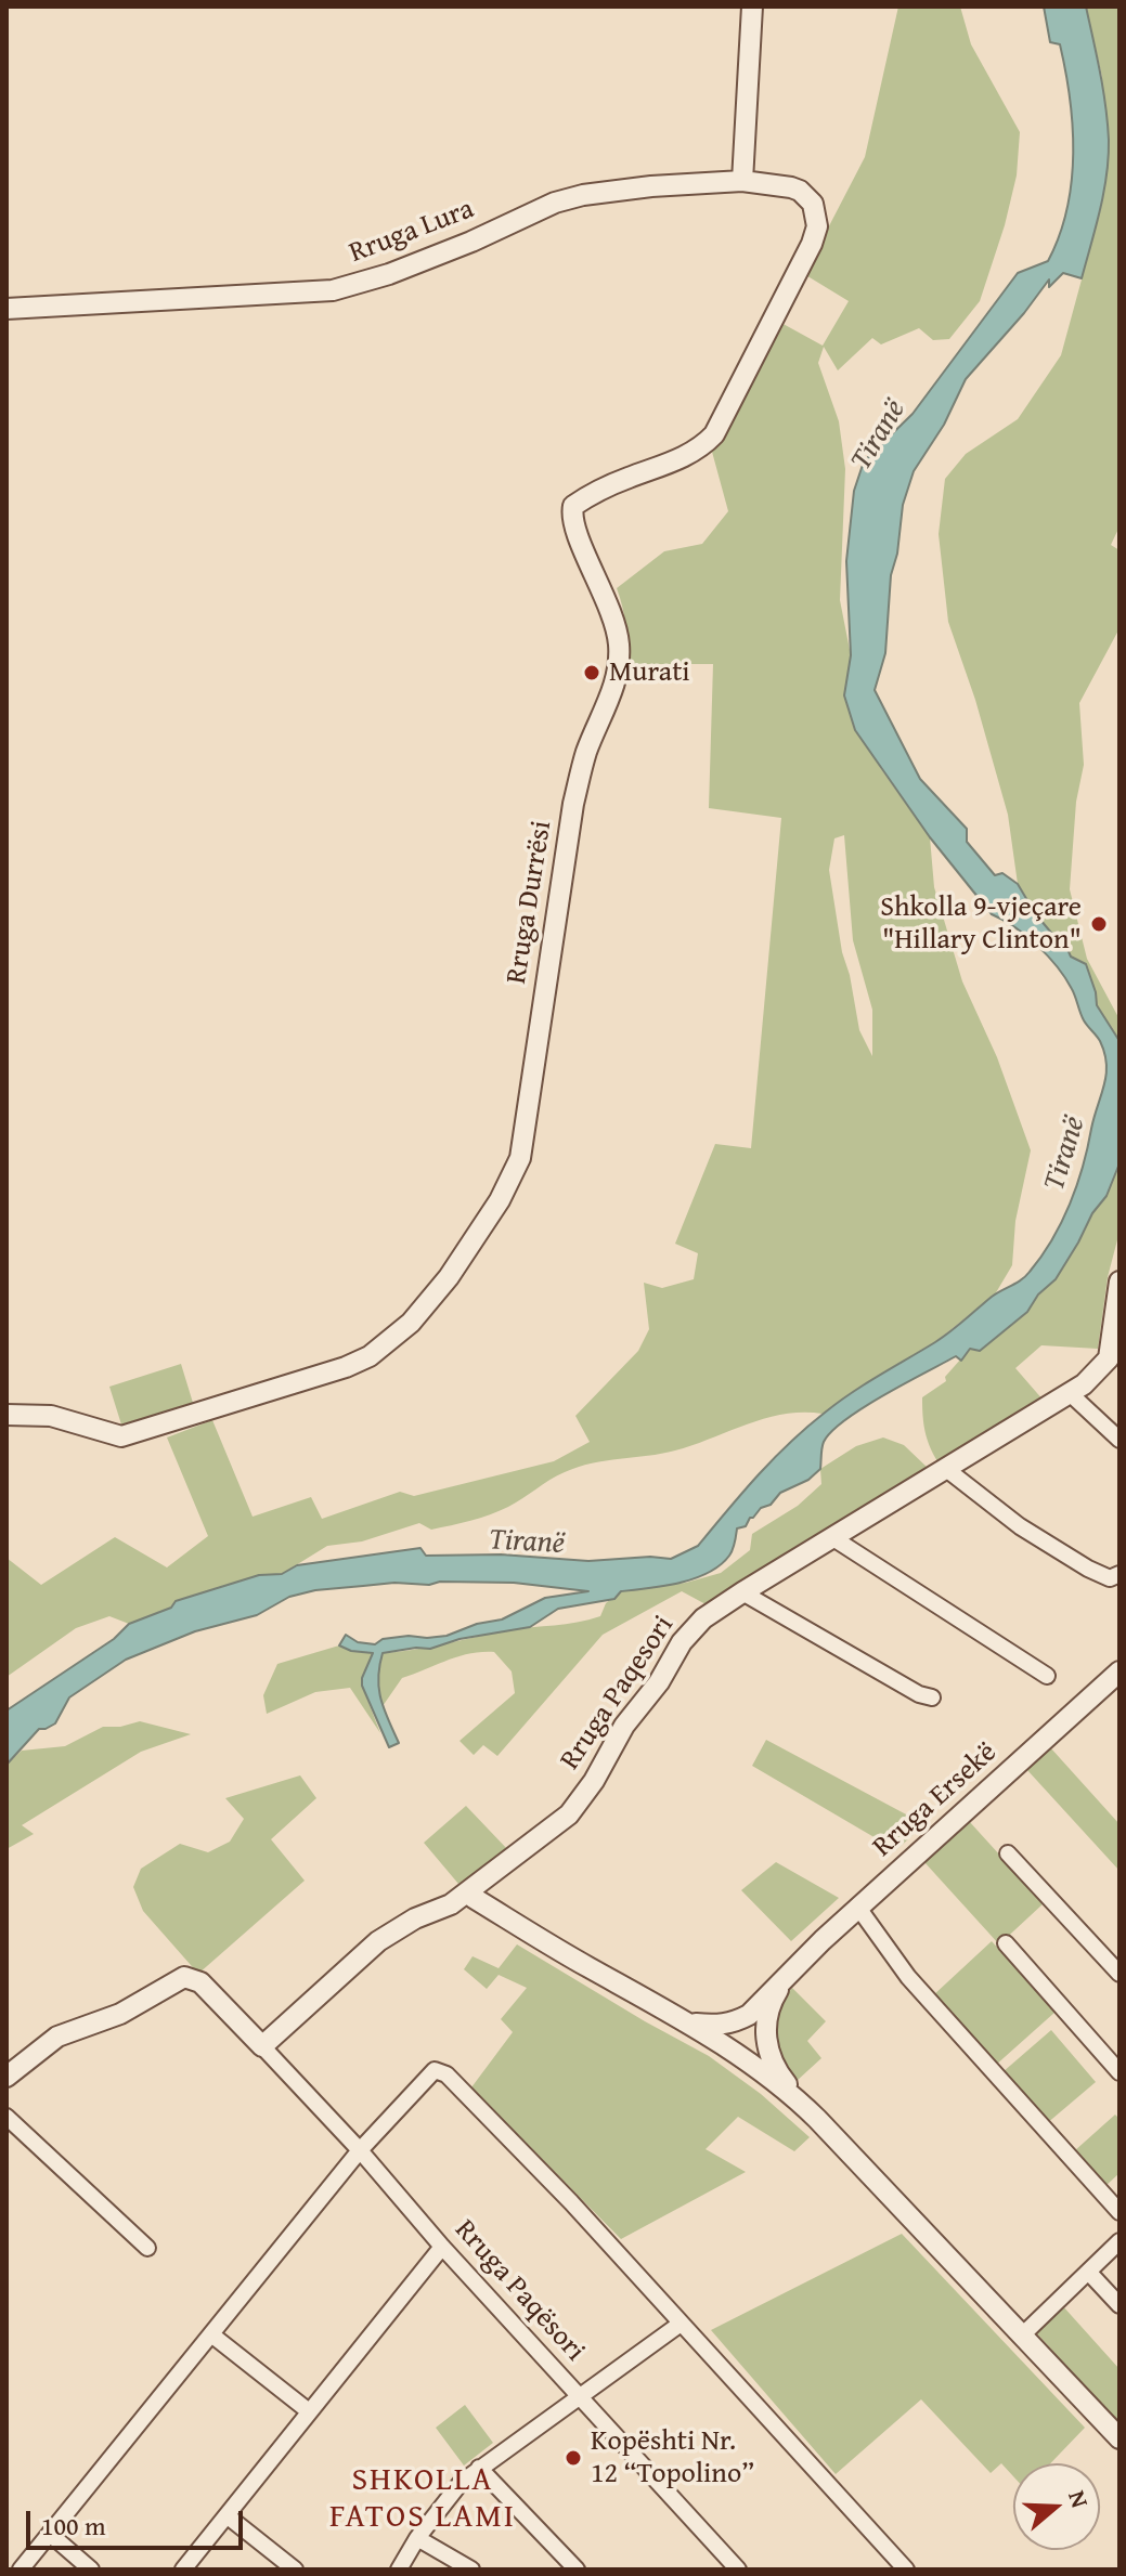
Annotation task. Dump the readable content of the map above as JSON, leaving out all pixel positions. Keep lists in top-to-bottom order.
{
  "streets": {
    "street": [
      "Rruga Lura",
      "Rruga Durrësi",
      "Rruga Paqesori",
      "Rruga Ersekë",
      "Rruga Paqësori"
    ]
  },
  "crossings": [
    ["Rruga Lura", "Rruga Durrësi"],
    ["Rruga Paqesori", "Rruga Paqësori"]
  ],
  "districts": ["SHKOLLA FATOS LAMI"],
  "water": ["Tiranë"],
  "places": ["Murati", "Shkolla 9-vjeçare \"Hillary Clinton\"", "Kopështi Nr. 12 “Topolino”"],
  "scale_bar": "100 m",
  "north": "right"
}
